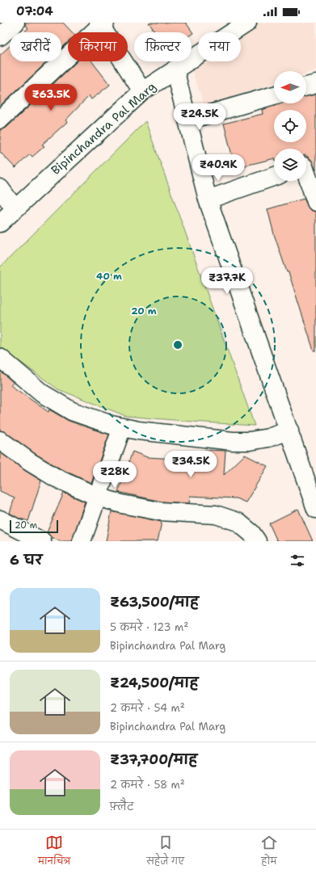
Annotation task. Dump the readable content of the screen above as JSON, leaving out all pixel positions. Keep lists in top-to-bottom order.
{
  "streets": {
    "street": ["Bipinchandra Pal Marg"]
  },
  "scale_bar": "20 m",
  "north": "left",
  "page": {
    "status": "07:04",
    "chip": [
      "खरीदें",
      "किराया",
      "फ़िल्टर",
      "नया"
    ],
    "price": [
      "₹63.5K",
      "₹24.5K",
      "₹40.9K",
      "₹37.7K",
      "₹34.5K",
      "₹28K"
    ],
    "scale": "20 m",
    "heading": "6 घर",
    "list": [
      {
        "name": "₹63,500/माह",
        "note": "5 कमरे · 123 m² · Bipinchandra Pal Marg"
      },
      {
        "name": "₹24,500/माह",
        "note": "2 कमरे · 54 m² · Bipinchandra Pal Marg"
      },
      {
        "name": "₹37,700/माह",
        "note": "2 कमरे · 58 m² · फ़्लैट"
      }
    ],
    "tabs": ["मानचित्र", "सहेजे गए", "होम"]
  },
  "rings": ["40 m", "20 m"]
}
